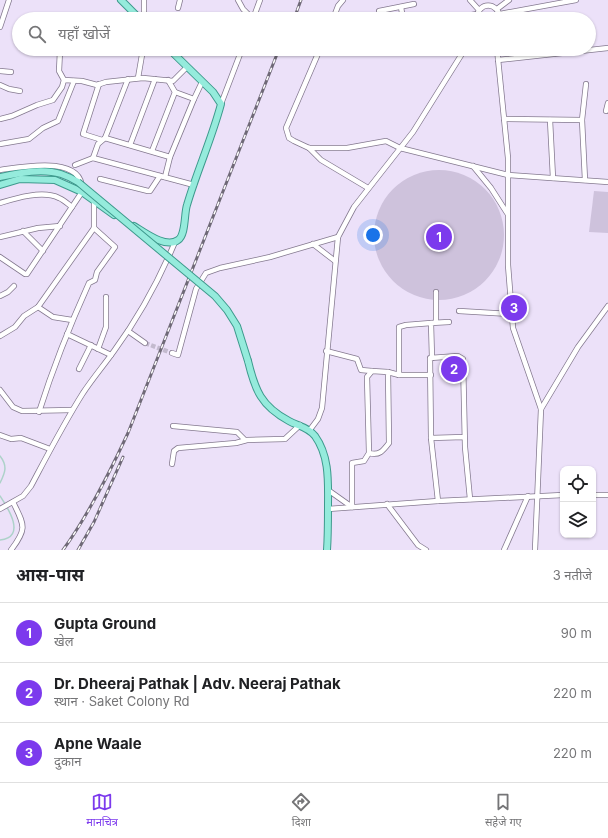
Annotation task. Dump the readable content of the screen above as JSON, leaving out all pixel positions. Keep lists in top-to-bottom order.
{
  "page": {
    "search": "यहाँ खोजें",
    "pins": ["1", "3", "2"],
    "heading": ["आस-पास", "3 नतीजे"],
    "list": [
      {
        "mark": "1",
        "name": "Gupta Ground",
        "note": "खेल",
        "value": "90 m"
      },
      {
        "mark": "2",
        "name": "Dr. Dheeraj Pathak | Adv. Neeraj Pathak",
        "note": "स्थान · Saket Colony Rd",
        "value": "220 m"
      },
      {
        "mark": "3",
        "name": "Apne Waale",
        "note": "दुकान",
        "value": "220 m"
      }
    ],
    "nav": ["मानचित्र", "दिशा", "सहेजे गए"]
  }
}
